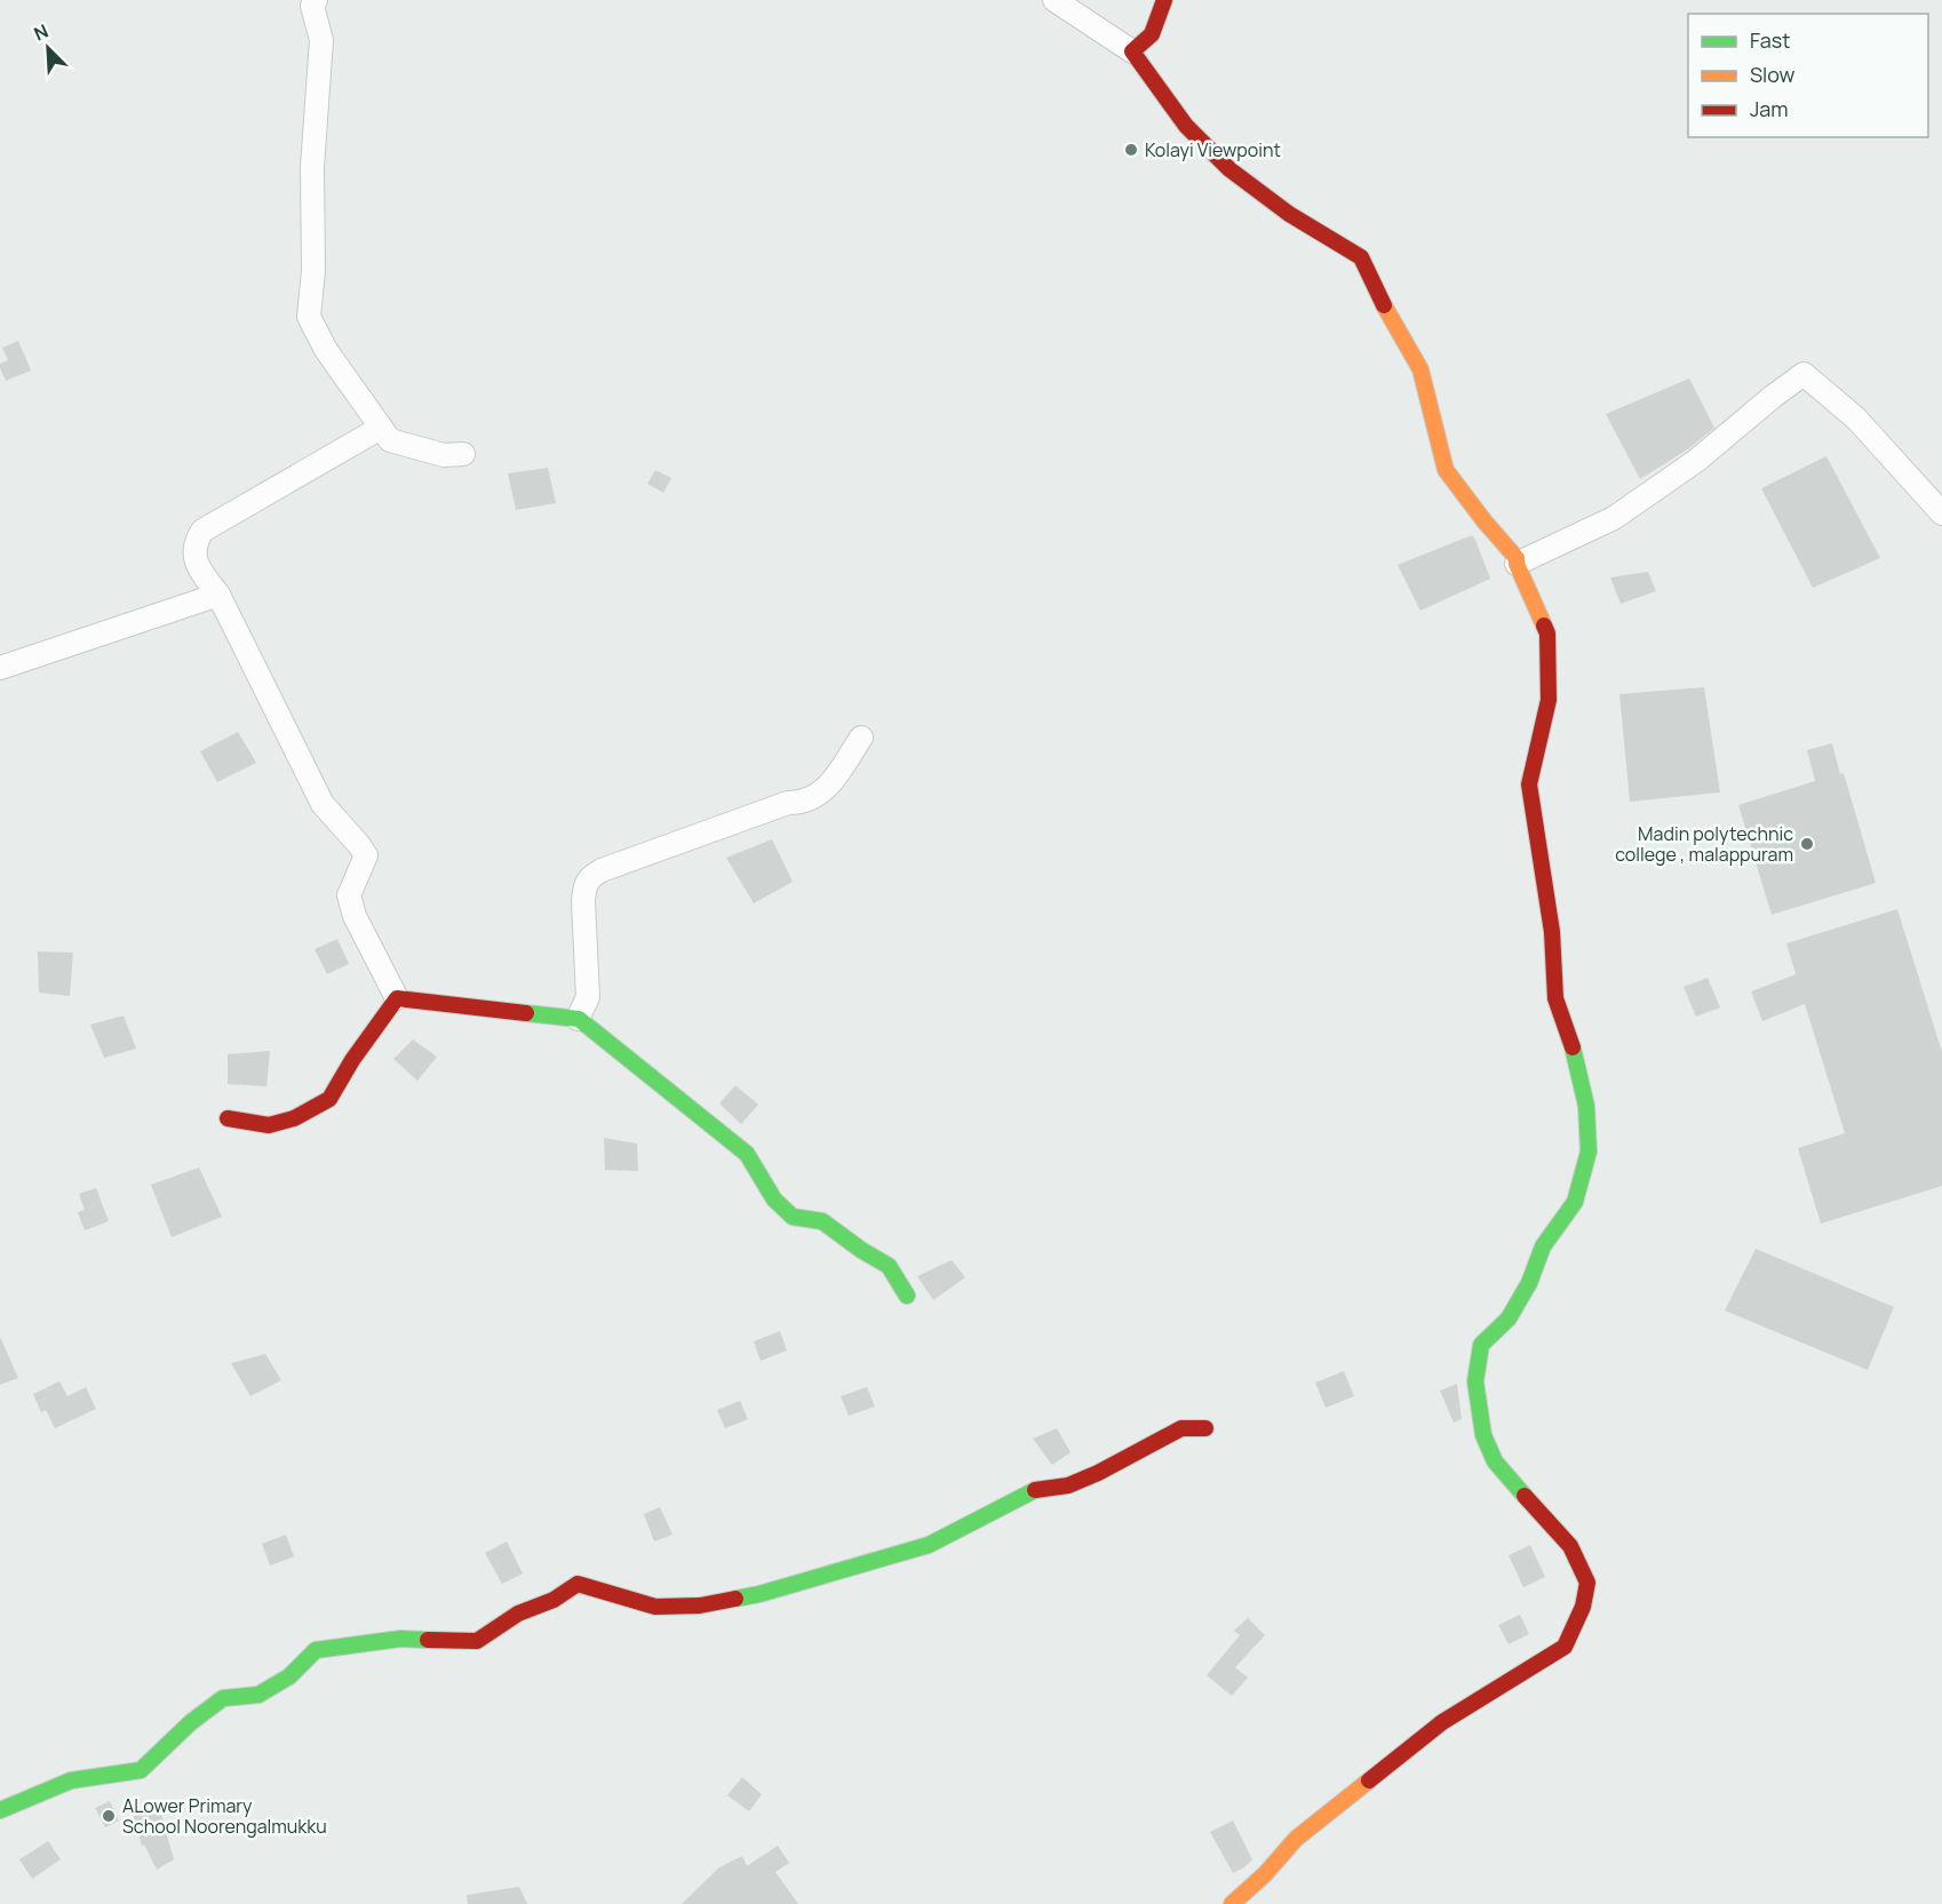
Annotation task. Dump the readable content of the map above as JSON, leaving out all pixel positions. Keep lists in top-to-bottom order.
{
  "places": ["Kolayi Viewpoint", "Madin polytechnic college , malappuram", "ALower Primary School Noorengalmukku"],
  "legend": ["Fast", "Slow", "Jam"],
  "north": "top left"
}
